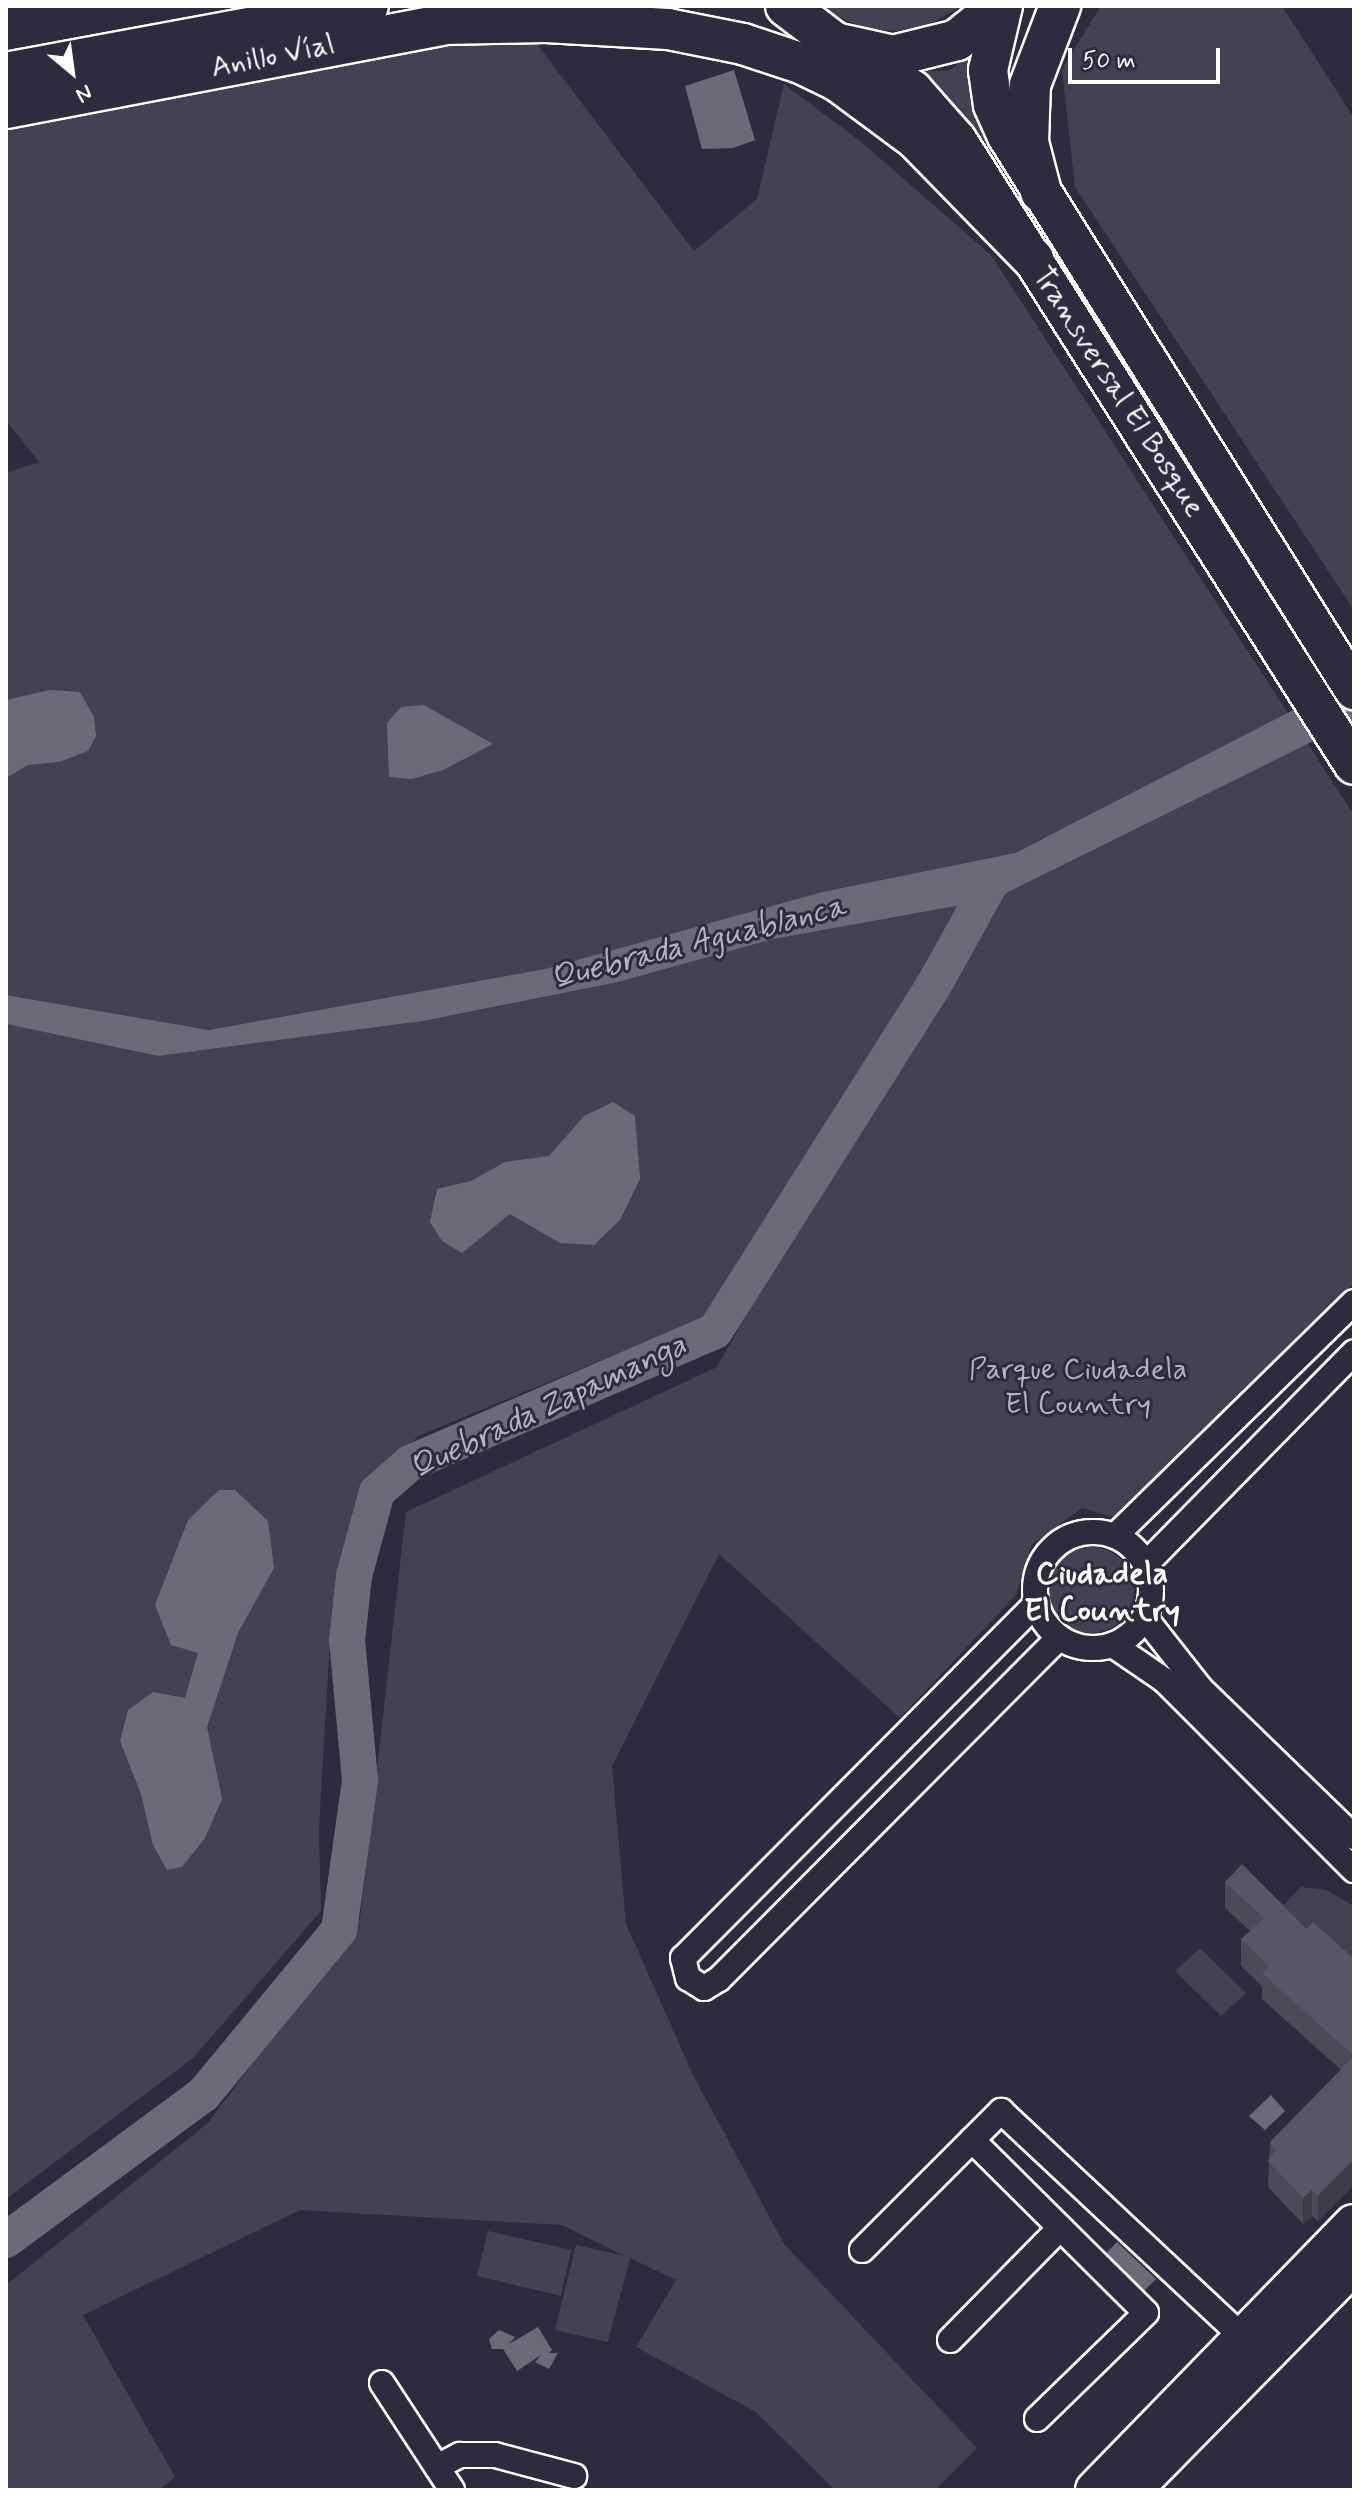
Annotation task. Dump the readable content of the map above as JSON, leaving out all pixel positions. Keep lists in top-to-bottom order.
{
  "streets": {
    "highway": ["Anillo Víal"],
    "main road": ["Transversal El Bosque"]
  },
  "districts": ["Ciudadela El Country"],
  "water": ["Quebrada Aguablanca", "Quebrada Zapamanga"],
  "parks": ["Parque Ciudadela El Country"],
  "scale_bar": "50 m",
  "north": "bottom right"
}
